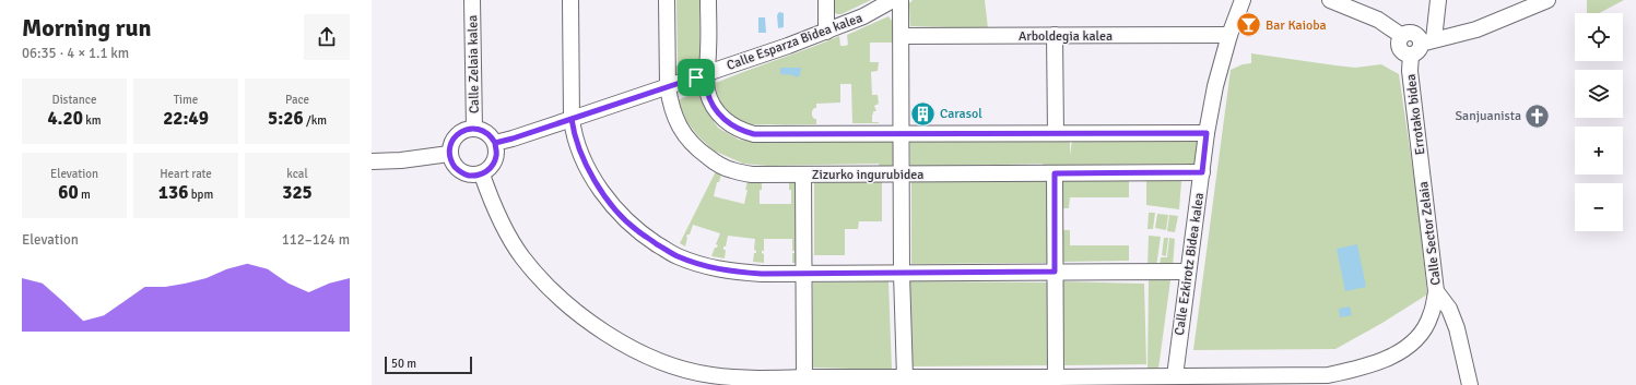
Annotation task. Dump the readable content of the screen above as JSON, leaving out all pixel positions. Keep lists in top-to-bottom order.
{
  "streets": {
    "street": [
      "Arboldegia kalea",
      "Calle Esparza Bidea kalea",
      "Calle Zelaia kalea",
      "Errotako bidea",
      "Zizurko ingurubidea",
      "Calle Sector Zelaia",
      "Calle Ezkirotz Bidea kalea"
    ]
  },
  "crossings": [
    ["Arboldegia kalea", "Calle Ezkirotz Bidea kalea"],
    ["Calle Esparza Bidea kalea", "Calle Zelaia kalea"],
    ["Calle Esparza Bidea kalea", "Zizurko ingurubidea"],
    ["Errotako bidea", "Calle Sector Zelaia"],
    ["Zizurko ingurubidea", "Calle Ezkirotz Bidea kalea"]
  ],
  "places": {
    "bar": ["Bar Kaioba"],
    "building": ["Carasol"],
    "church": ["Sanjuanista"]
  },
  "scale_bar": "50 m",
  "page": {
    "heading": ["Morning run", "06:35 · 4 × 1.1 km"],
    "map_buttons": ["+", "−"],
    "stats": [
      ["Distance", "4.20 km"],
      ["Time", "22:49"],
      ["Pace", "5:26 /km"],
      ["Elevation", "60 m"],
      ["Heart rate", "136 bpm"],
      ["kcal", "325"]
    ],
    "chart": ["Elevation", "112–124 m"],
    "scale": "50 m"
  }
}
